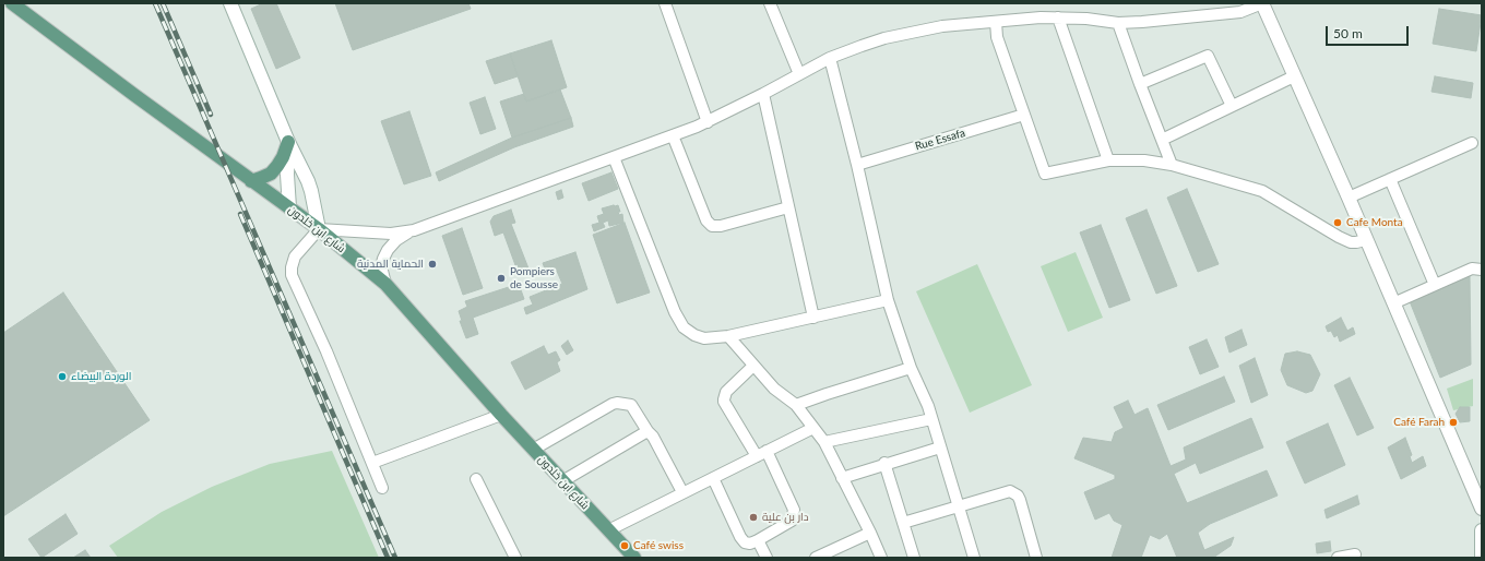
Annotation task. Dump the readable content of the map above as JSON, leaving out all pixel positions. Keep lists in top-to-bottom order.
{
  "streets": {
    "main road": ["شارع ابن خلدون"],
    "street": ["Rue Essafa"]
  },
  "places": [
    "Cafe Monta",
    "الحماية المدنية",
    "Pompiers de Sousse",
    "الوردة البيضاء",
    "Café Farah",
    "دار بن علية",
    "Café swiss"
  ],
  "scale_bar": "50 m"
}
